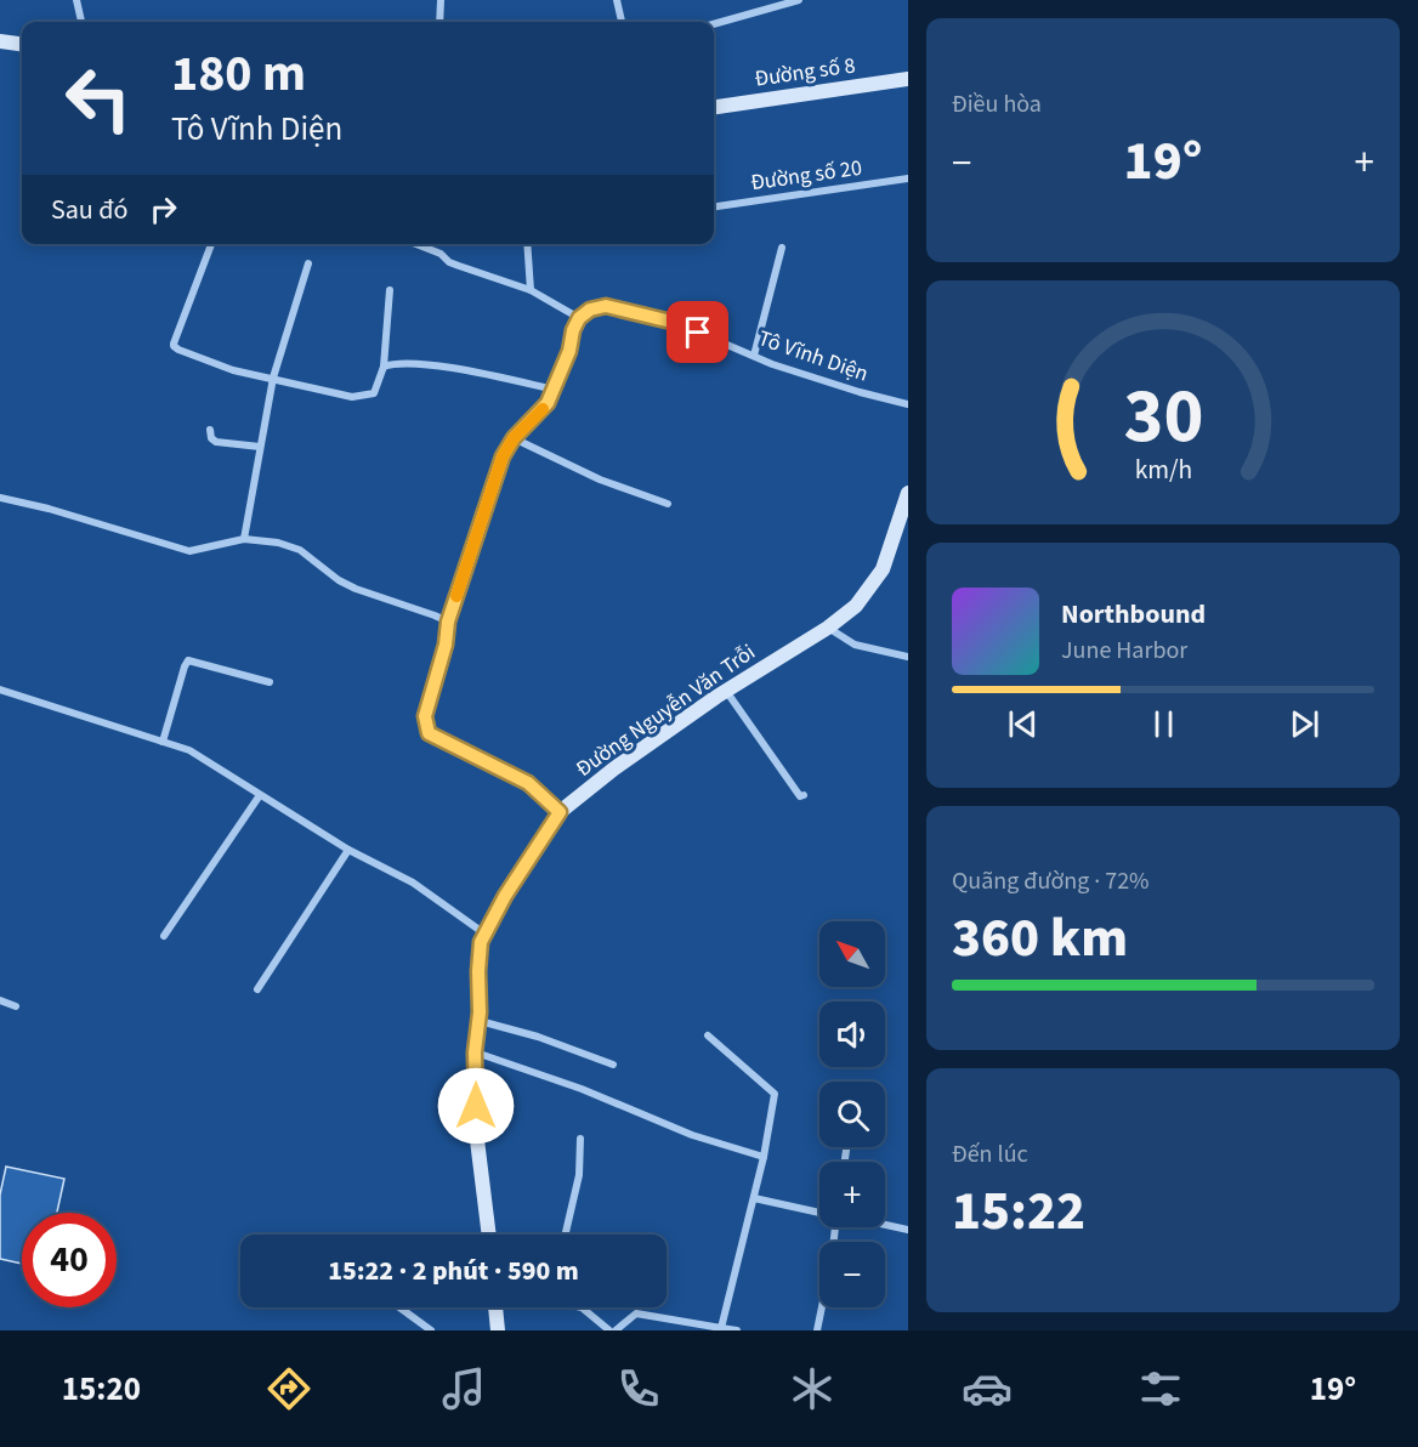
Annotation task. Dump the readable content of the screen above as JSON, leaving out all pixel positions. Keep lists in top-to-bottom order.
{
  "streets": {
    "street": [
      "Đường số 8",
      "Đường số 20",
      "Tô Vĩnh Diện",
      "Đường Nguyễn Văn Trỗi"
    ]
  },
  "north": "top left",
  "page": {
    "tile": [
      "Điều hòa",
      ["Quãng đường · 72%", "360 km"],
      ["Đến lúc", "15:22"]
    ],
    "turn": ["180 m", "Tô Vĩnh Diện"],
    "heat": ["−", "19°", "+"],
    "then": "Sau đó",
    "song": ["Northbound", "June Harbor"],
    "map_buttons": ["+", "−"],
    "limit": "40",
    "trip": "15:22 · 2 phút · 590 m",
    "tabs": ["15:20", "19°"],
    "gauge": ["30", "km/h"]
  }
}
